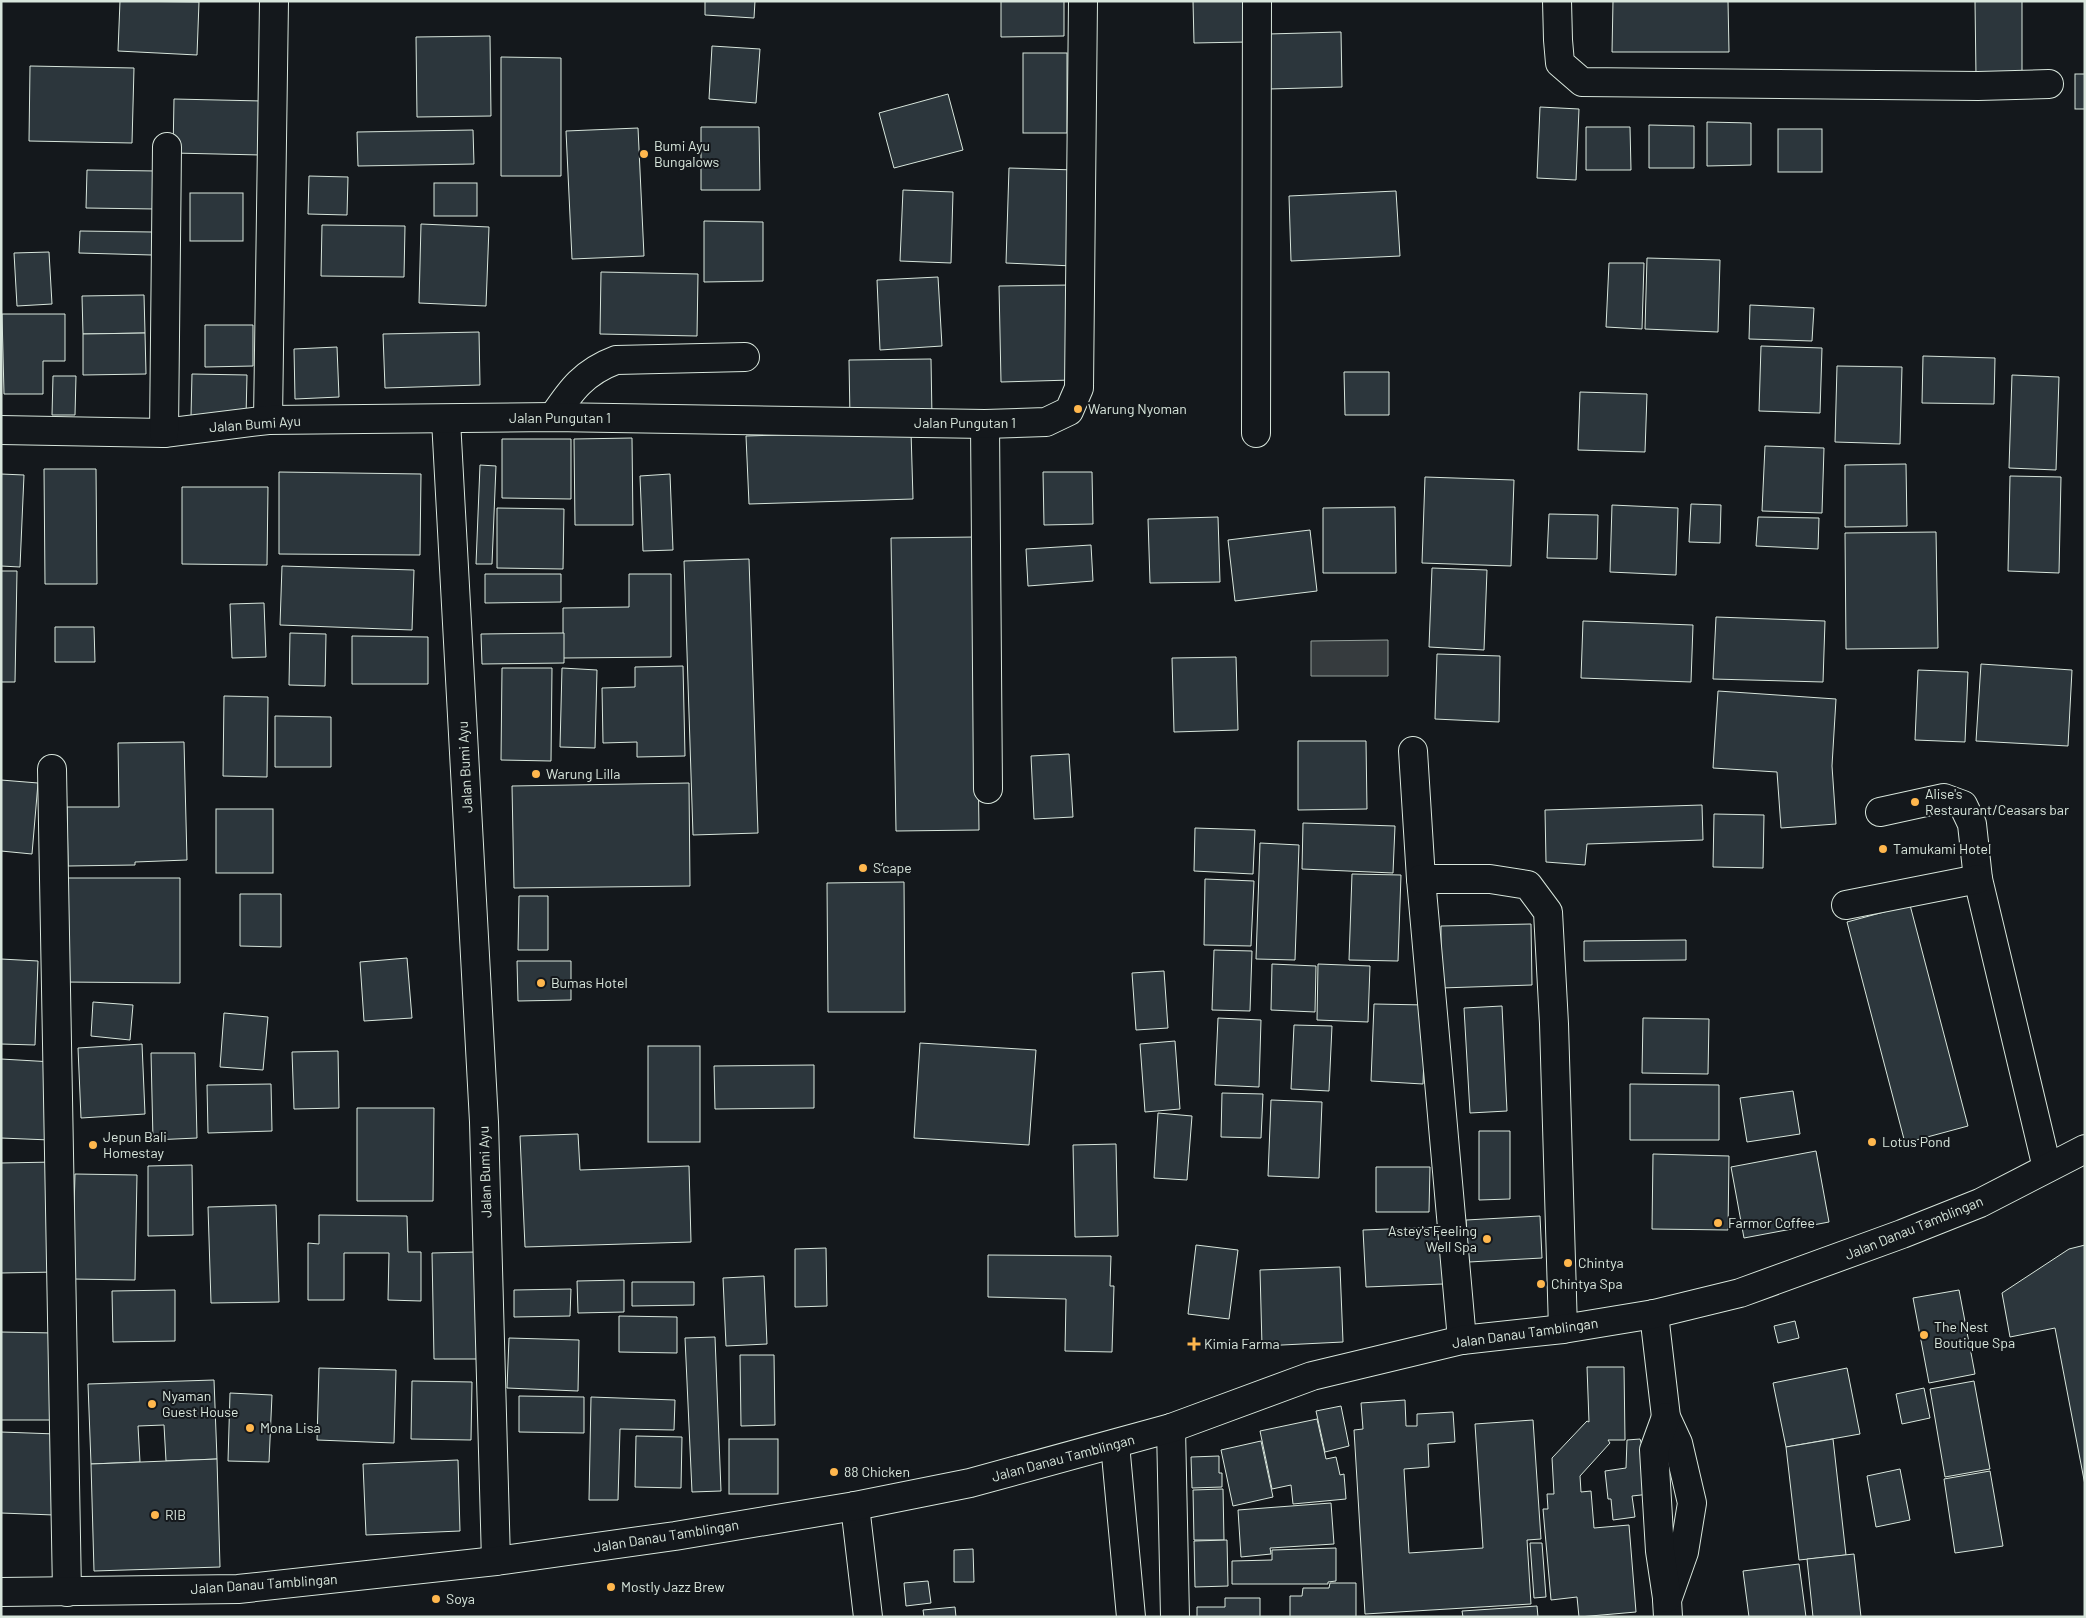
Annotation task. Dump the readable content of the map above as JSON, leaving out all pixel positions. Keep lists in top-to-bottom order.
{
  "streets": {
    "street": ["Jalan Pungutan 1", "Jalan Bumi Ayu", "Jalan Danau Tamblingan"]
  },
  "crossings": [
    ["Jalan Pungutan 1", "Jalan Bumi Ayu"],
    ["Jalan Bumi Ayu", "Jalan Danau Tamblingan"]
  ],
  "places": {
    "other": [
      "Bumi Ayu Bungalows",
      "Warung Nyoman",
      "Warung Lilla",
      "Alise's Restaurant/Ceasars bar",
      "Tamukami Hotel",
      "S’cape",
      "Bumas Hotel",
      "Lotus Pond",
      "Jepun Bali Homestay",
      "Farmor Coffee",
      "Astey's Feeling Well Spa",
      "Chintya",
      "Chintya Spa",
      "The Nest Boutique Spa",
      "Nyaman Guest House",
      "Mona Lisa",
      "88 Chicken",
      "RIB",
      "Mostly Jazz Brew",
      "Soya"
    ],
    "health": ["Kimia Farma"]
  }
}
